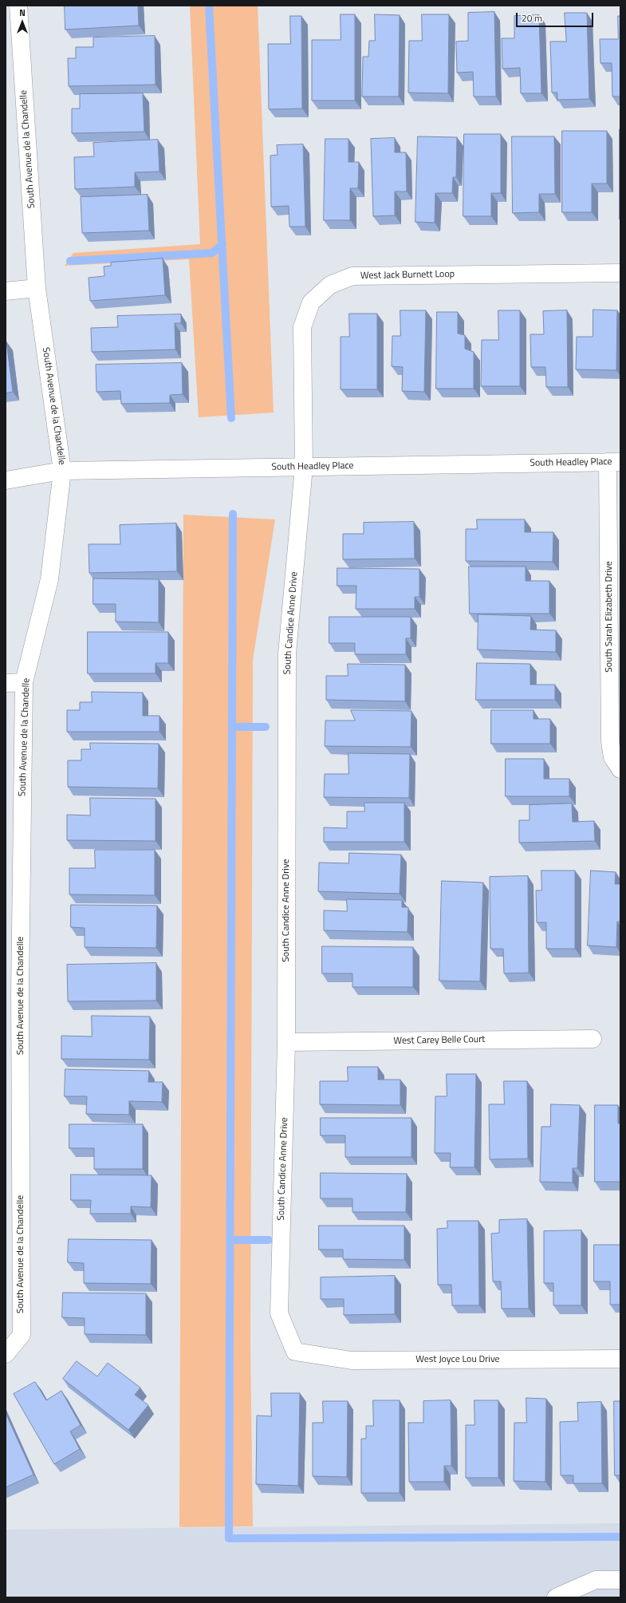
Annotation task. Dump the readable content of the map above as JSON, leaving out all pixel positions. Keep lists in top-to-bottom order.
{
  "streets": {
    "street": [
      "South Avenue de la Chandelle",
      "West Jack Burnett Loop",
      "South Headley Place",
      "South Sarah Elizabeth Drive",
      "South Candice Anne Drive",
      "West Carey Belle Court",
      "West Joyce Lou Drive"
    ]
  },
  "crossings": [
    ["South Avenue de la Chandelle", "South Headley Place"],
    ["West Jack Burnett Loop", "South Headley Place"],
    ["West Jack Burnett Loop", "South Candice Anne Drive"],
    ["South Headley Place", "South Sarah Elizabeth Drive"],
    ["South Headley Place", "South Candice Anne Drive"],
    ["South Candice Anne Drive", "West Carey Belle Court"],
    ["South Candice Anne Drive", "West Joyce Lou Drive"]
  ],
  "scale_bar": "20 m",
  "north": "top"
}
